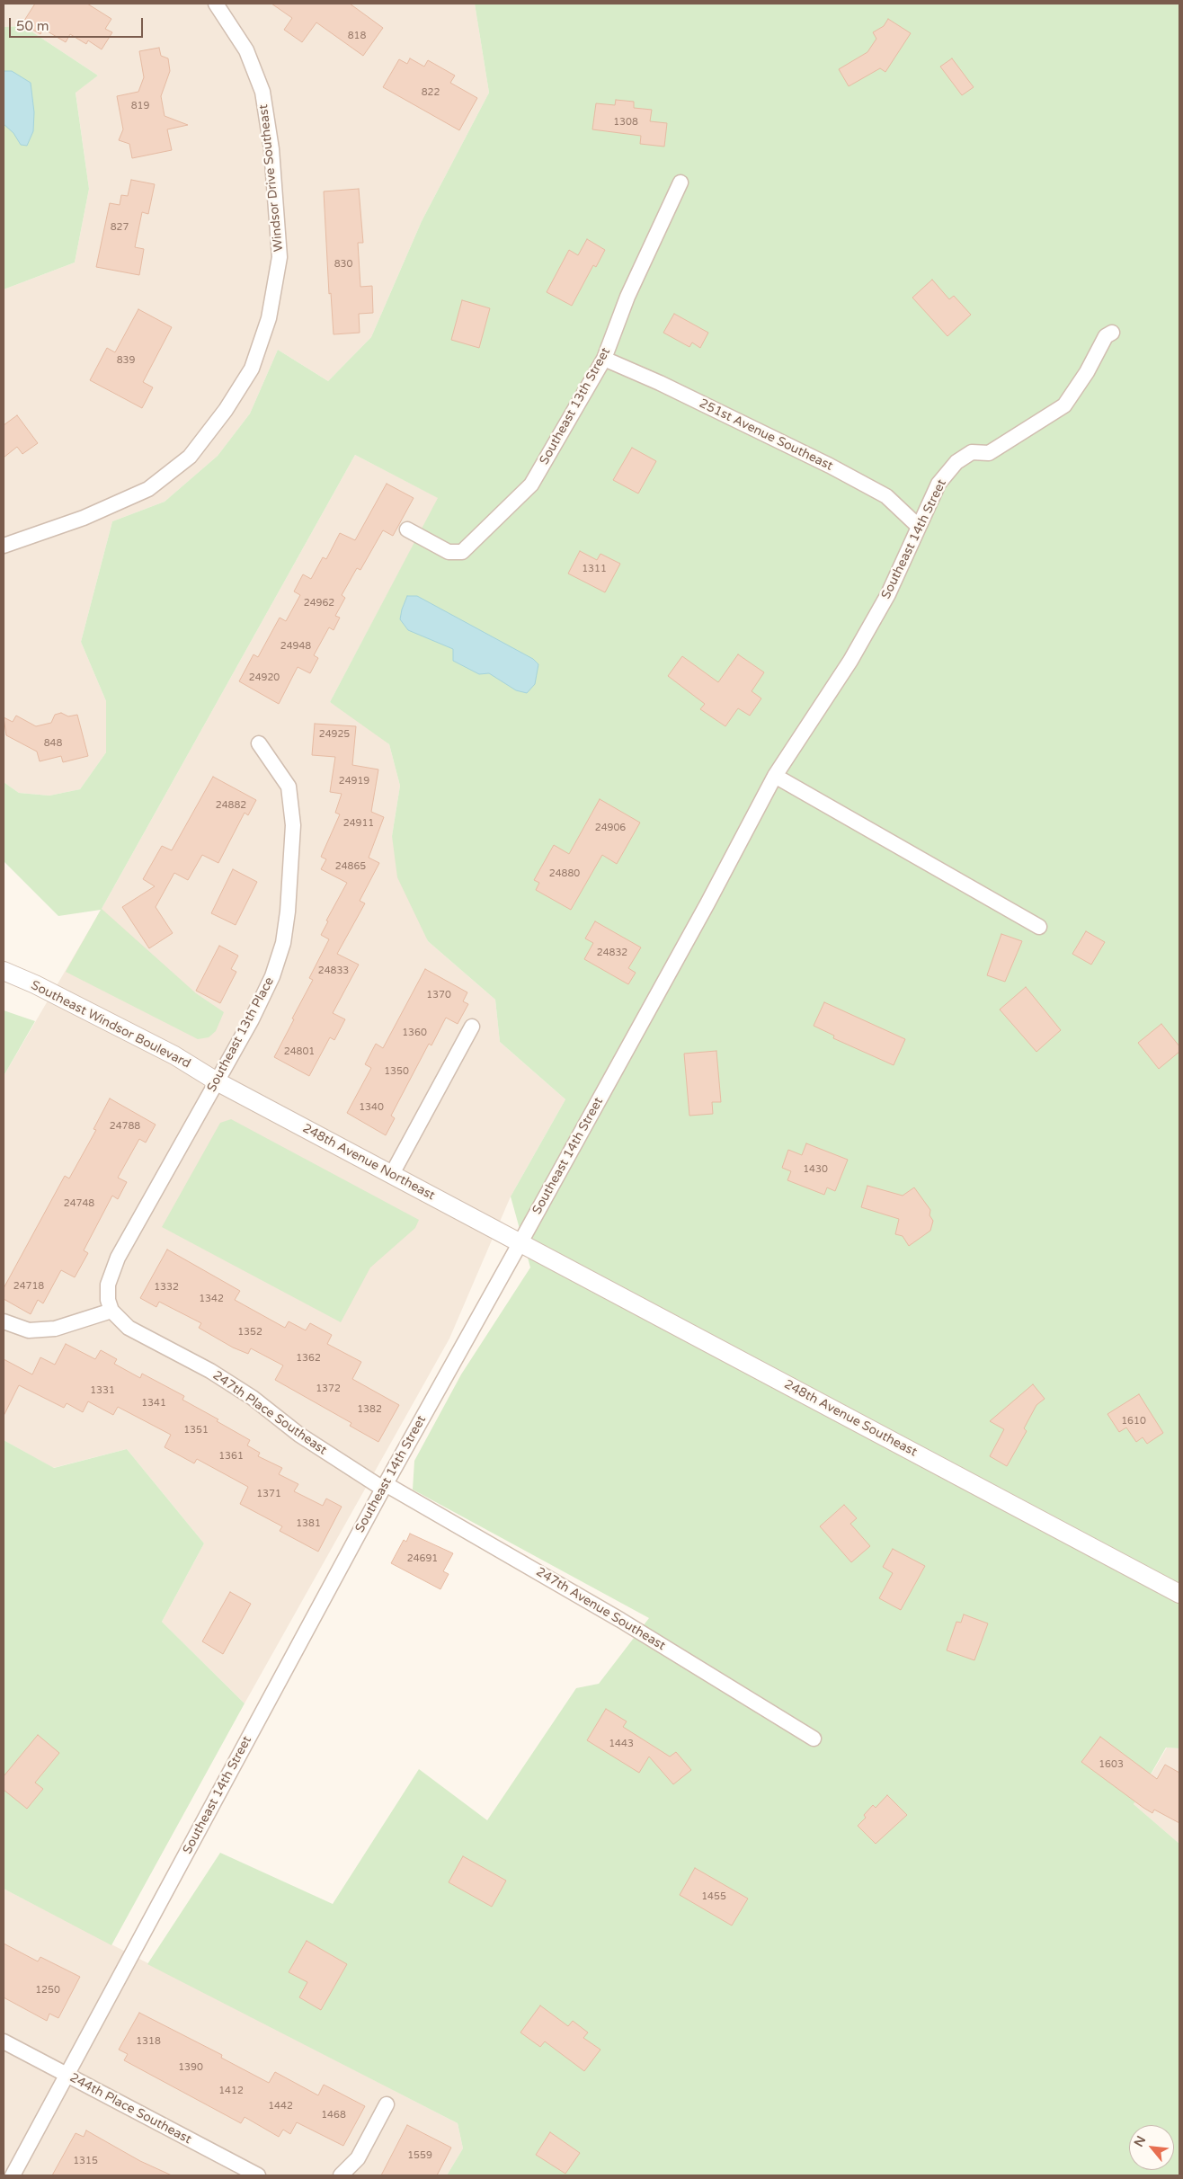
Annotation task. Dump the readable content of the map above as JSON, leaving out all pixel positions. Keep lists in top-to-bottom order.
{
  "streets": {
    "street": [
      "Windsor Drive Southeast",
      "Southeast 13th Street",
      "251st Avenue Southeast",
      "Southeast 14th Street",
      "Southeast Windsor Boulevard",
      "Southeast 13th Place",
      "248th Avenue Northeast",
      "247th Place Southeast",
      "248th Avenue Southeast",
      "247th Avenue Southeast",
      "244th Place Southeast"
    ]
  },
  "crossings": [
    ["Southeast 13th Street", "251st Avenue Southeast"],
    ["251st Avenue Southeast", "Southeast 14th Street"],
    ["Southeast 14th Street", "248th Avenue Northeast"],
    ["Southeast 14th Street", "247th Place Southeast"],
    ["Southeast 14th Street", "248th Avenue Southeast"],
    ["Southeast 14th Street", "247th Avenue Southeast"],
    ["Southeast 14th Street", "244th Place Southeast"],
    ["Southeast Windsor Boulevard", "Southeast 13th Place"],
    ["Southeast Windsor Boulevard", "248th Avenue Northeast"],
    ["Southeast 13th Place", "248th Avenue Northeast"],
    ["Southeast 13th Place", "247th Place Southeast"],
    ["248th Avenue Northeast", "248th Avenue Southeast"],
    ["247th Place Southeast", "247th Avenue Southeast"]
  ],
  "house_numbers": [
    "818",
    "822",
    "819",
    "1308",
    "827",
    "830",
    "839",
    "1311",
    "24962",
    "24948",
    "24920",
    "24925",
    "848",
    "24919",
    "24882",
    "24911",
    "24906",
    "24865",
    "24880",
    "24832",
    "24833",
    "1370",
    "1360",
    "24801",
    "1350",
    "1340",
    "24788",
    "1430",
    "24748",
    "24718",
    "1332",
    "1342",
    "1352",
    "1362",
    "1372",
    "1331",
    "1341",
    "1382",
    "1610",
    "1351",
    "1361",
    "1371",
    "1381",
    "24691",
    "1443",
    "1603",
    "1455",
    "1250",
    "1318",
    "1390",
    "1412",
    "1442",
    "1468",
    "1559",
    "1315"
  ],
  "scale_bar": "50 m",
  "north": "top left"
}
